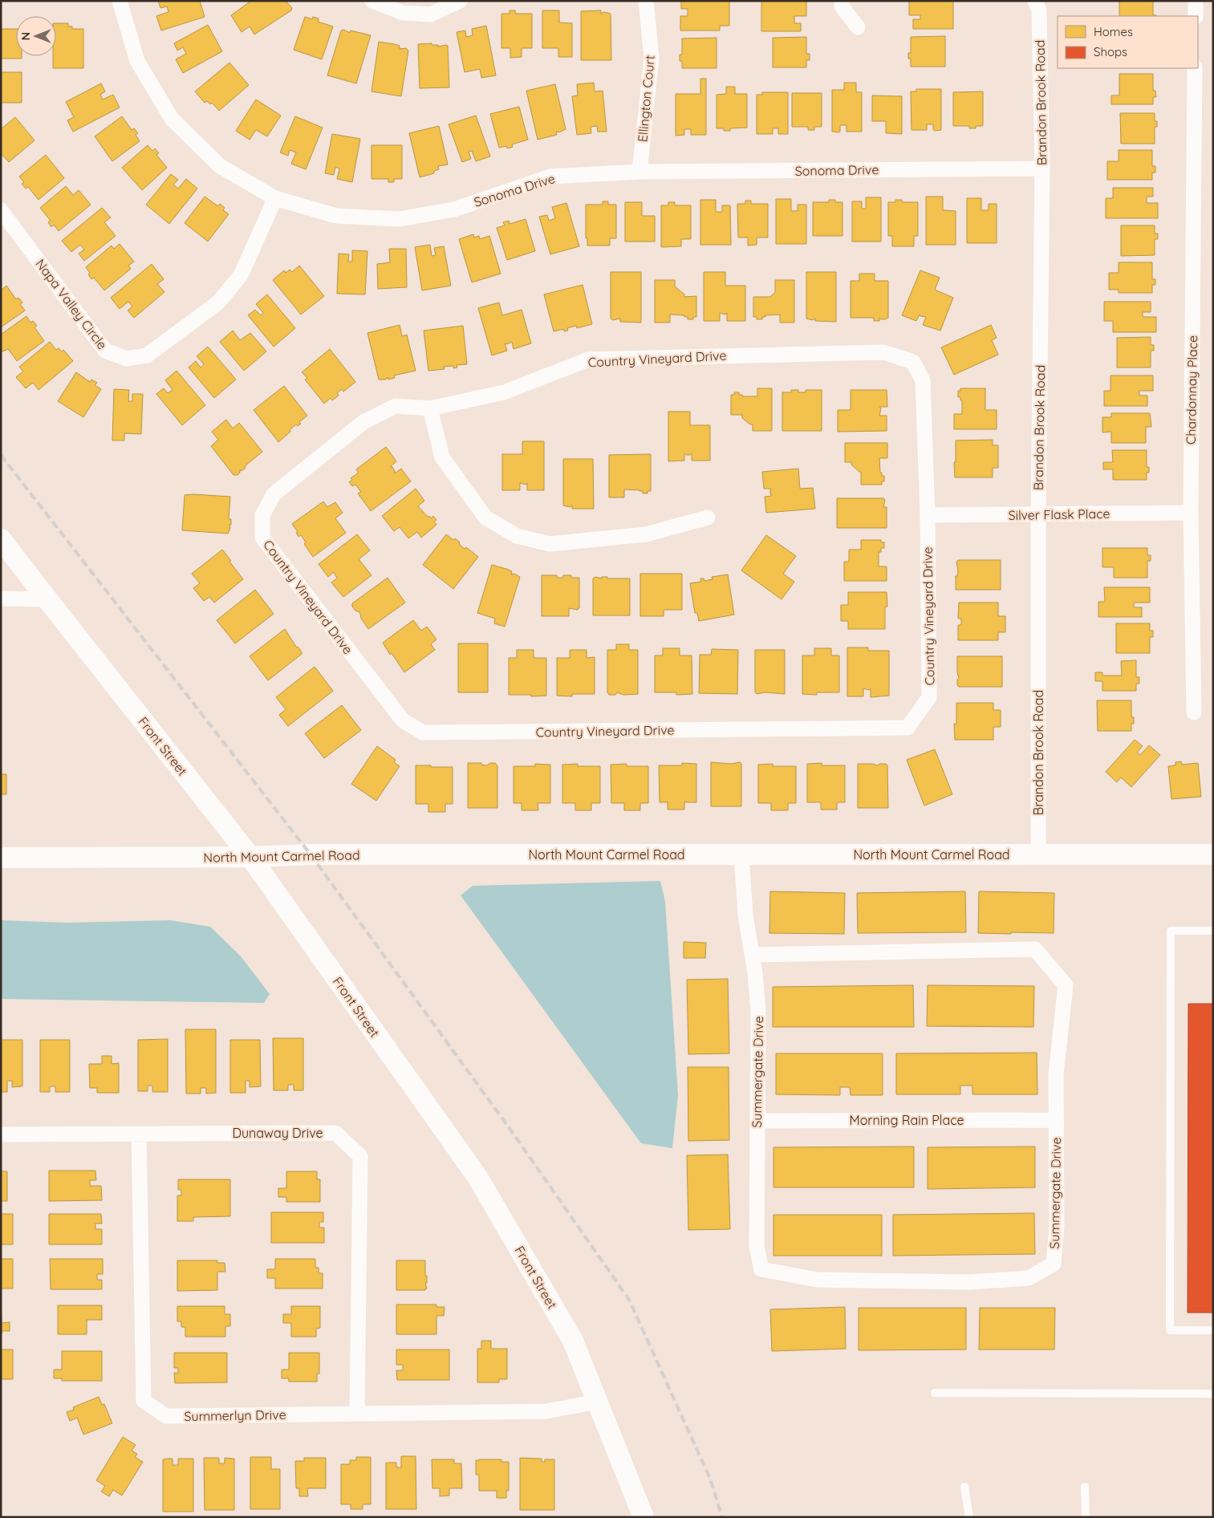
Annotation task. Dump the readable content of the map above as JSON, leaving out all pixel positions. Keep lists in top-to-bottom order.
{
  "streets": {
    "street": [
      "Ellington Court",
      "Brandon Brook Road",
      "Sonoma Drive",
      "Napa Valley Circle",
      "Country Vineyard Drive",
      "Chardonnay Place",
      "Silver Flask Place",
      "Front Street",
      "North Mount Carmel Road",
      "Summergate Drive",
      "Morning Rain Place",
      "Dunaway Drive",
      "Summerlyn Drive"
    ]
  },
  "crossings": [
    ["Ellington Court", "Sonoma Drive"],
    ["Brandon Brook Road", "Sonoma Drive"],
    ["Brandon Brook Road", "Silver Flask Place"],
    ["Brandon Brook Road", "North Mount Carmel Road"],
    ["Sonoma Drive", "Napa Valley Circle"],
    ["Country Vineyard Drive", "Silver Flask Place"],
    ["Chardonnay Place", "Silver Flask Place"],
    ["Front Street", "North Mount Carmel Road"],
    ["Front Street", "Summerlyn Drive"],
    ["North Mount Carmel Road", "Summergate Drive"],
    ["Summergate Drive", "Morning Rain Place"],
    ["Dunaway Drive", "Summerlyn Drive"]
  ],
  "legend": ["Homes", "Shops"],
  "north": "left"
}
